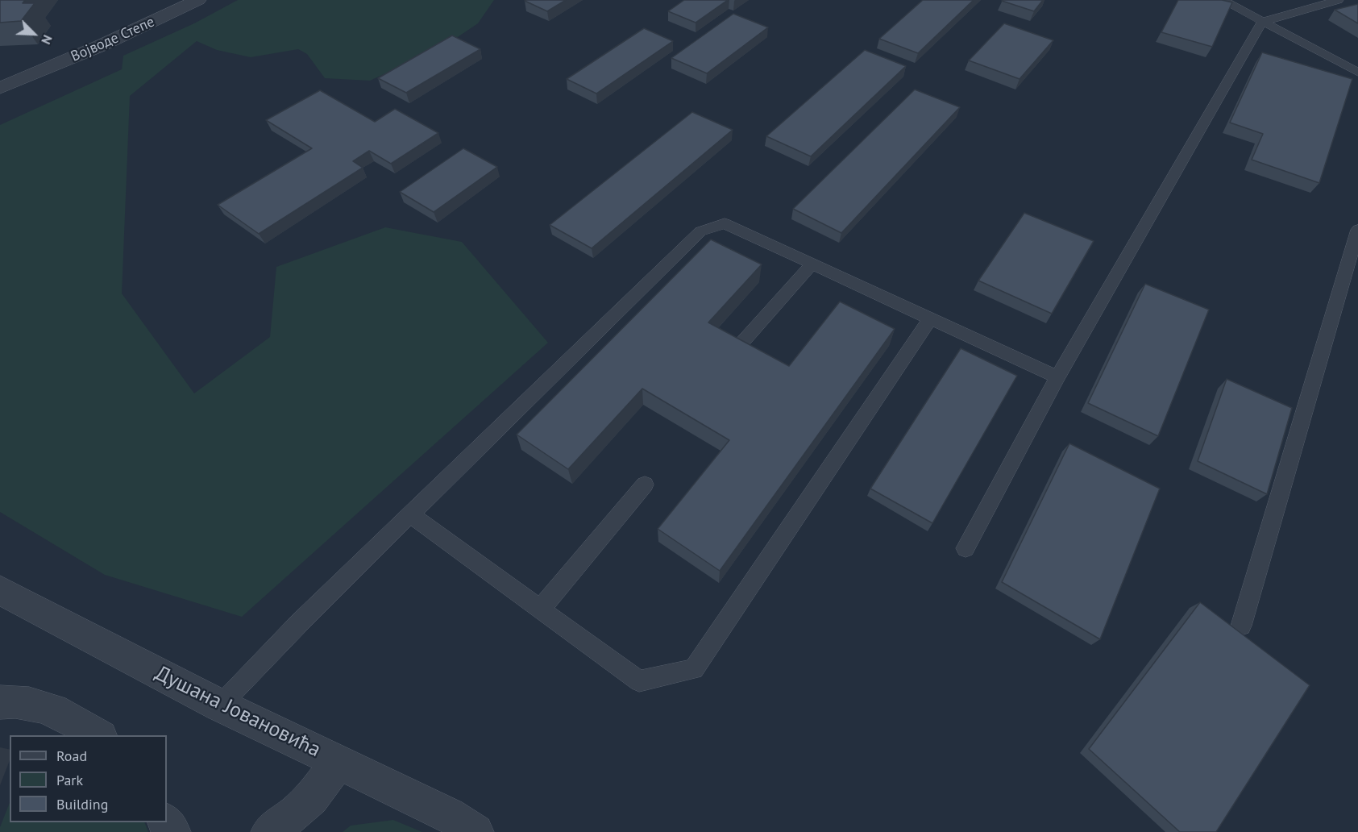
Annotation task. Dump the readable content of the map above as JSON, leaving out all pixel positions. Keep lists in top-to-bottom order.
{
  "streets": {
    "street": ["Војводе Степе", "Душана Јовановића"]
  },
  "legend": ["Road", "Park", "Building"],
  "north": "bottom right"
}
